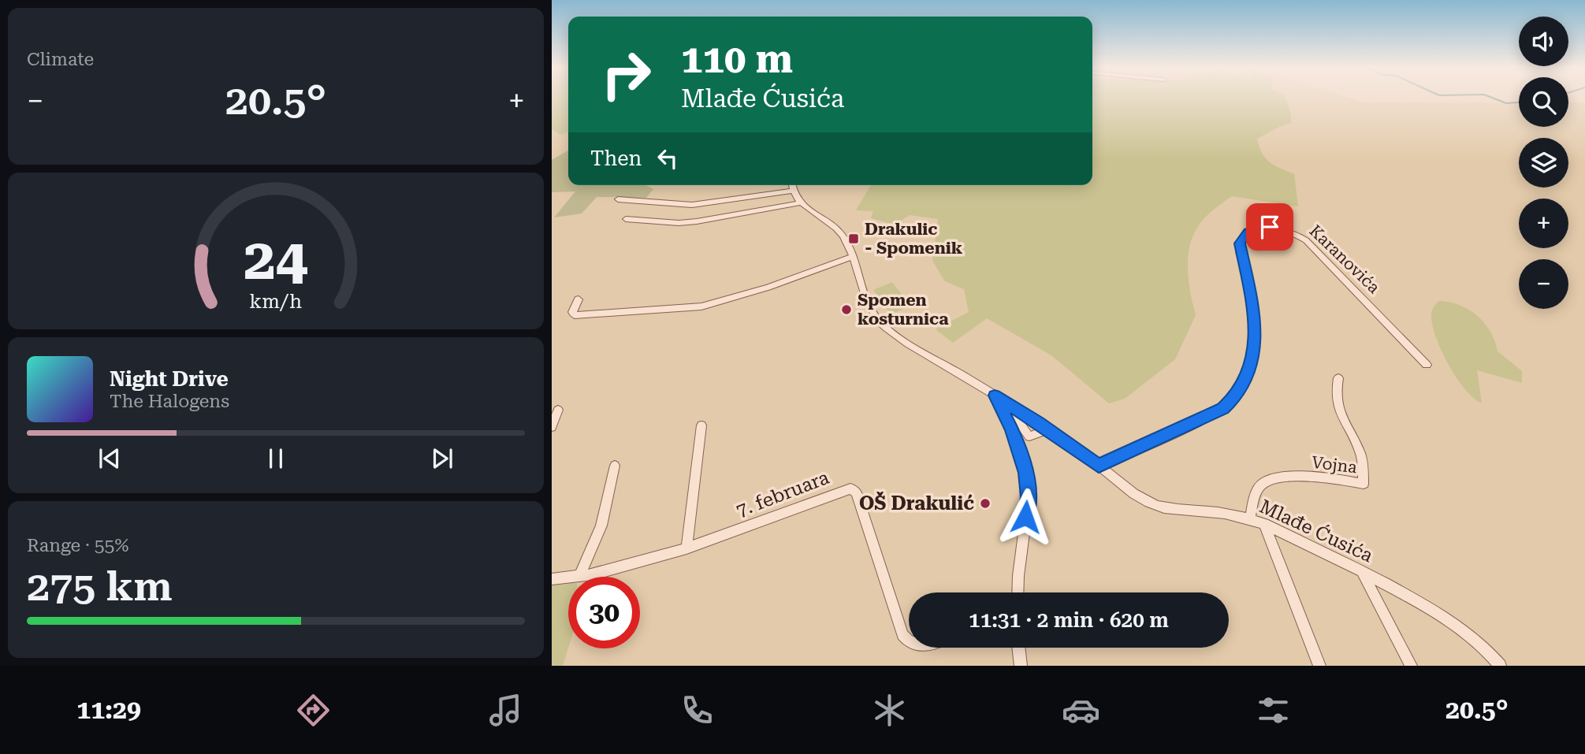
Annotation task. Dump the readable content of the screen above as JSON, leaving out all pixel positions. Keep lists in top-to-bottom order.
{
  "streets": {
    "street": [
      "Karanovića",
      "Vojna",
      "7. februara",
      "Mlađe Ćusića"
    ]
  },
  "crossings": [
    ["Karanovića", "Mlađe Ćusića"],
    ["Vojna", "Mlađe Ćusića"]
  ],
  "places": {
    "transit": ["Drakulic - Spomenik"],
    "other": ["Spomen kosturnica", "OŠ Drakulić"]
  },
  "page": {
    "tile": [
      "Climate",
      ["Range · 55%", "275 km"]
    ],
    "map_buttons": ["+", "−"],
    "turn": ["110 m", "Mlađe Ćusića"],
    "heat": ["−", "20.5°", "+"],
    "then": "Then",
    "song": ["Night Drive", "The Halogens"],
    "limit": "30",
    "trip": "11:31 · 2 min · 620 m",
    "tabs": ["11:29", "20.5°"],
    "gauge": ["24", "km/h"]
  }
}
